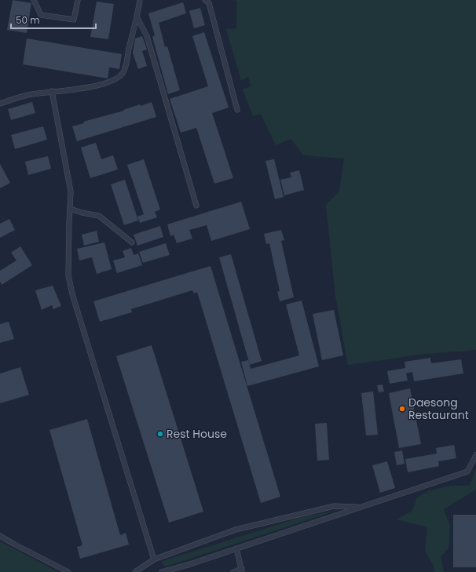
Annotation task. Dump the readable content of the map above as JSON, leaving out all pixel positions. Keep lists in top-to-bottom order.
{
  "places": ["Daesong Restaurant", "Rest House"],
  "scale_bar": "50 m"
}
